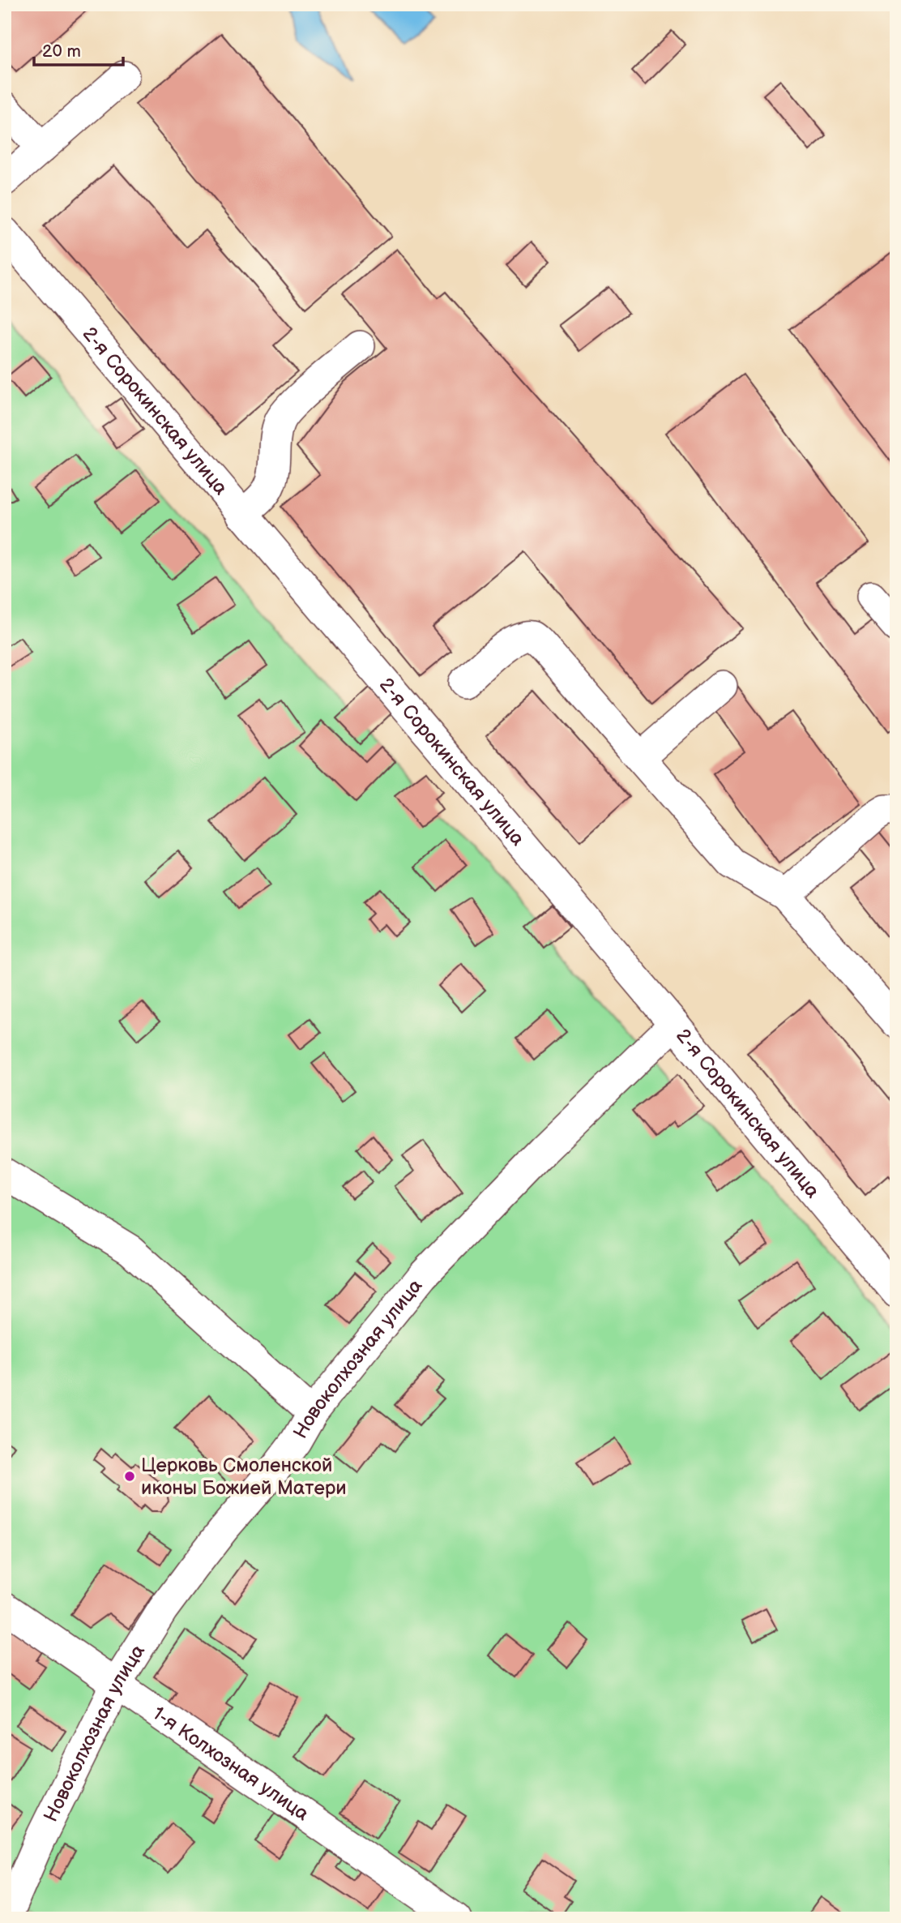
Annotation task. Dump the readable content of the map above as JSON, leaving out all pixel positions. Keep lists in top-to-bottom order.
{
  "streets": {
    "street": ["2-я Сорокинская улица", "Новоколхозная улица", "1-я Колхозная улица"]
  },
  "crossings": [
    ["2-я Сорокинская улица", "Новоколхозная улица"],
    ["Новоколхозная улица", "1-я Колхозная улица"]
  ],
  "places": ["Церковь Смоленской иконы Божией Матери"],
  "scale_bar": "20 m"
}
